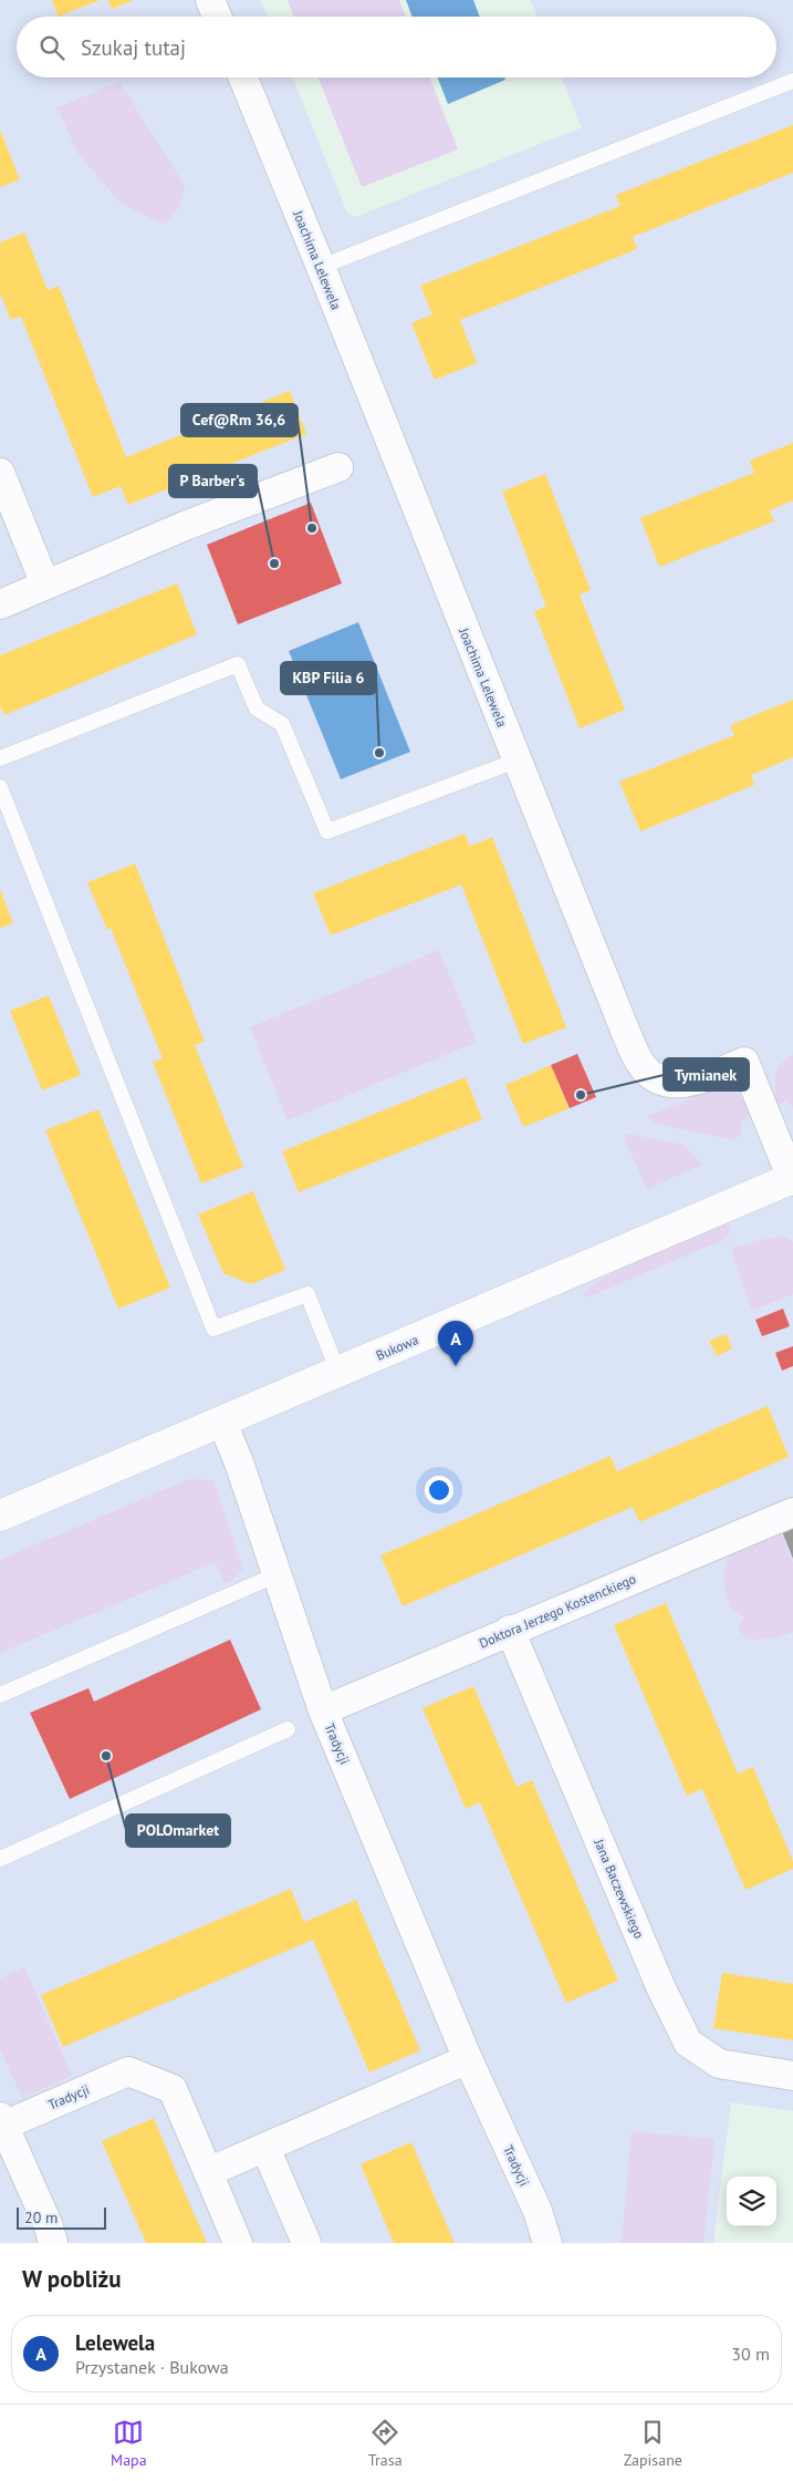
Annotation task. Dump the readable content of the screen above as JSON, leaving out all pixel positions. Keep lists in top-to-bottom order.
{
  "streets": {
    "street": [
      "Joachima Lelewela",
      "Bukowa",
      "Doktora Jerzego Kostenckiego",
      "Tradycji",
      "Jana Baczewskiego"
    ]
  },
  "crossings": [
    ["Joachima Lelewela", "Bukowa"],
    ["Bukowa", "Tradycji"],
    ["Doktora Jerzego Kostenckiego", "Tradycji"],
    ["Doktora Jerzego Kostenckiego", "Jana Baczewskiego"]
  ],
  "places": [
    "Cef@Rm 36,6",
    "P Barber's",
    "KBP Filia 6",
    "Tymianek",
    "POLOmarket"
  ],
  "scale_bar": "20 m",
  "page": {
    "search": "Szukaj tutaj",
    "pins": "A",
    "scale": "20 m",
    "heading": "W pobliżu",
    "list": [
      {
        "mark": "A",
        "name": "Lelewela",
        "note": "Przystanek · Bukowa",
        "value": "30 m"
      }
    ],
    "nav": ["Mapa", "Trasa", "Zapisane"]
  }
}
